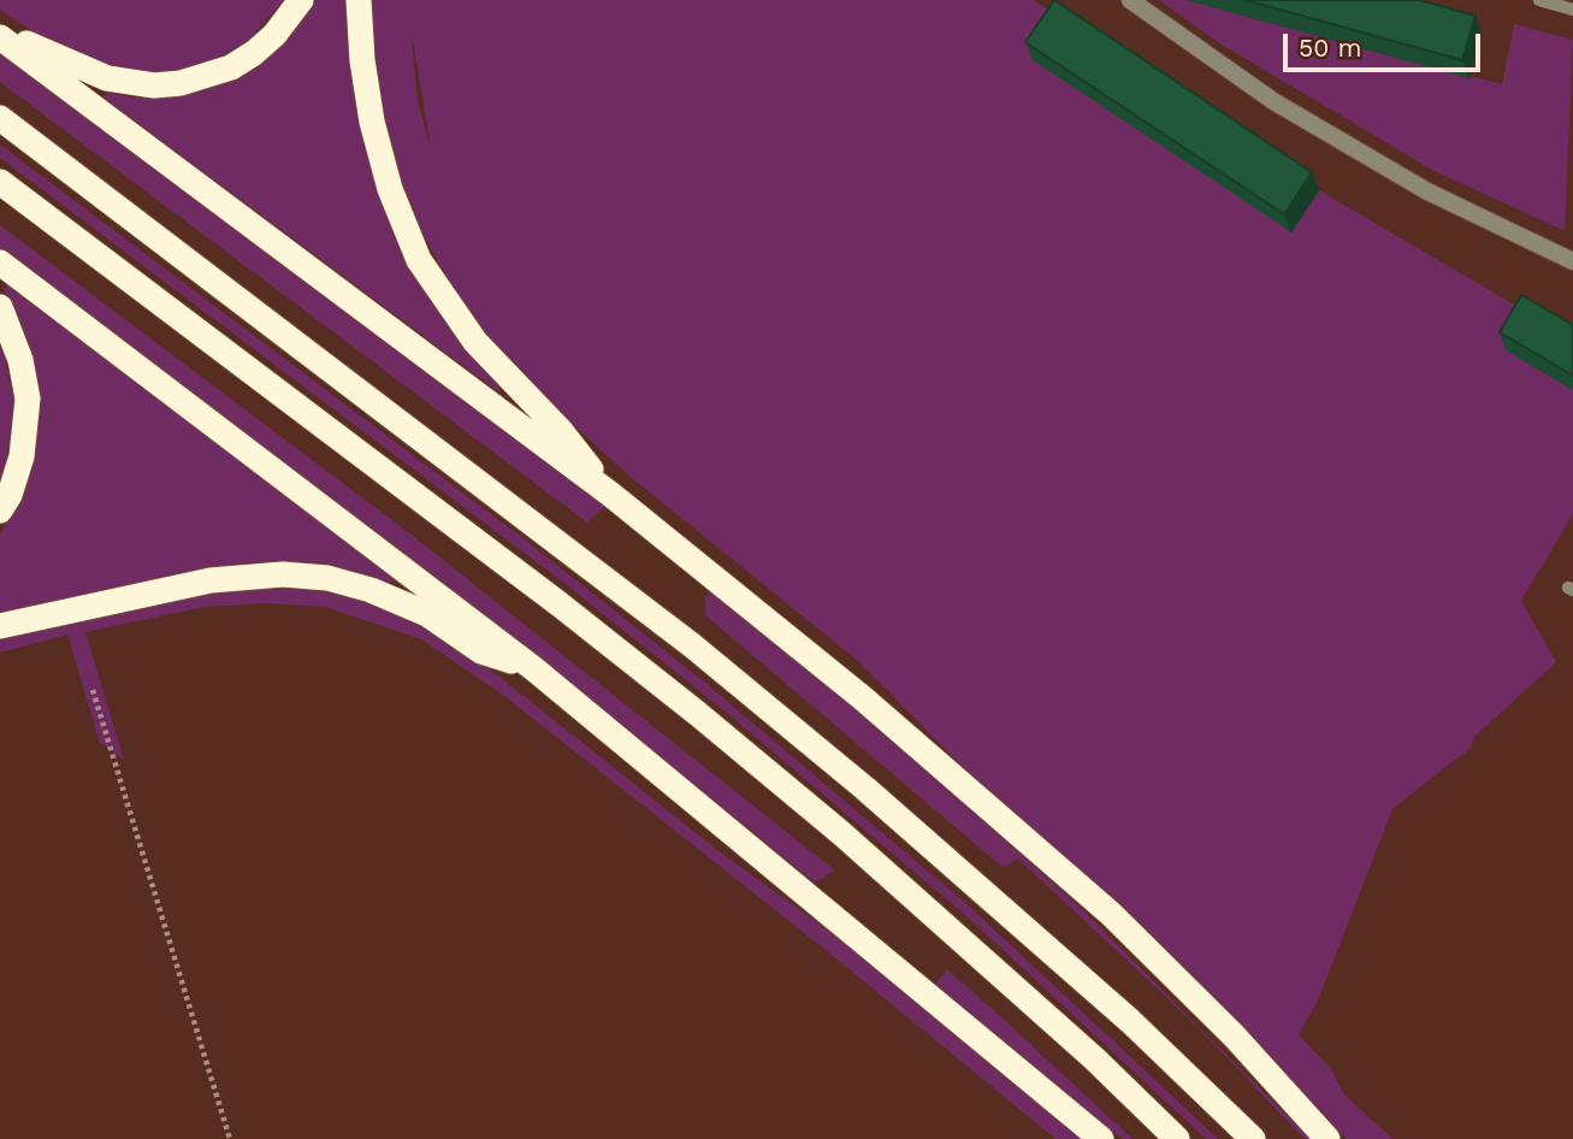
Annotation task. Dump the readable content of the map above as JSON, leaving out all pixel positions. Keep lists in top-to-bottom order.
{
  "scale_bar": "50 m"
}
